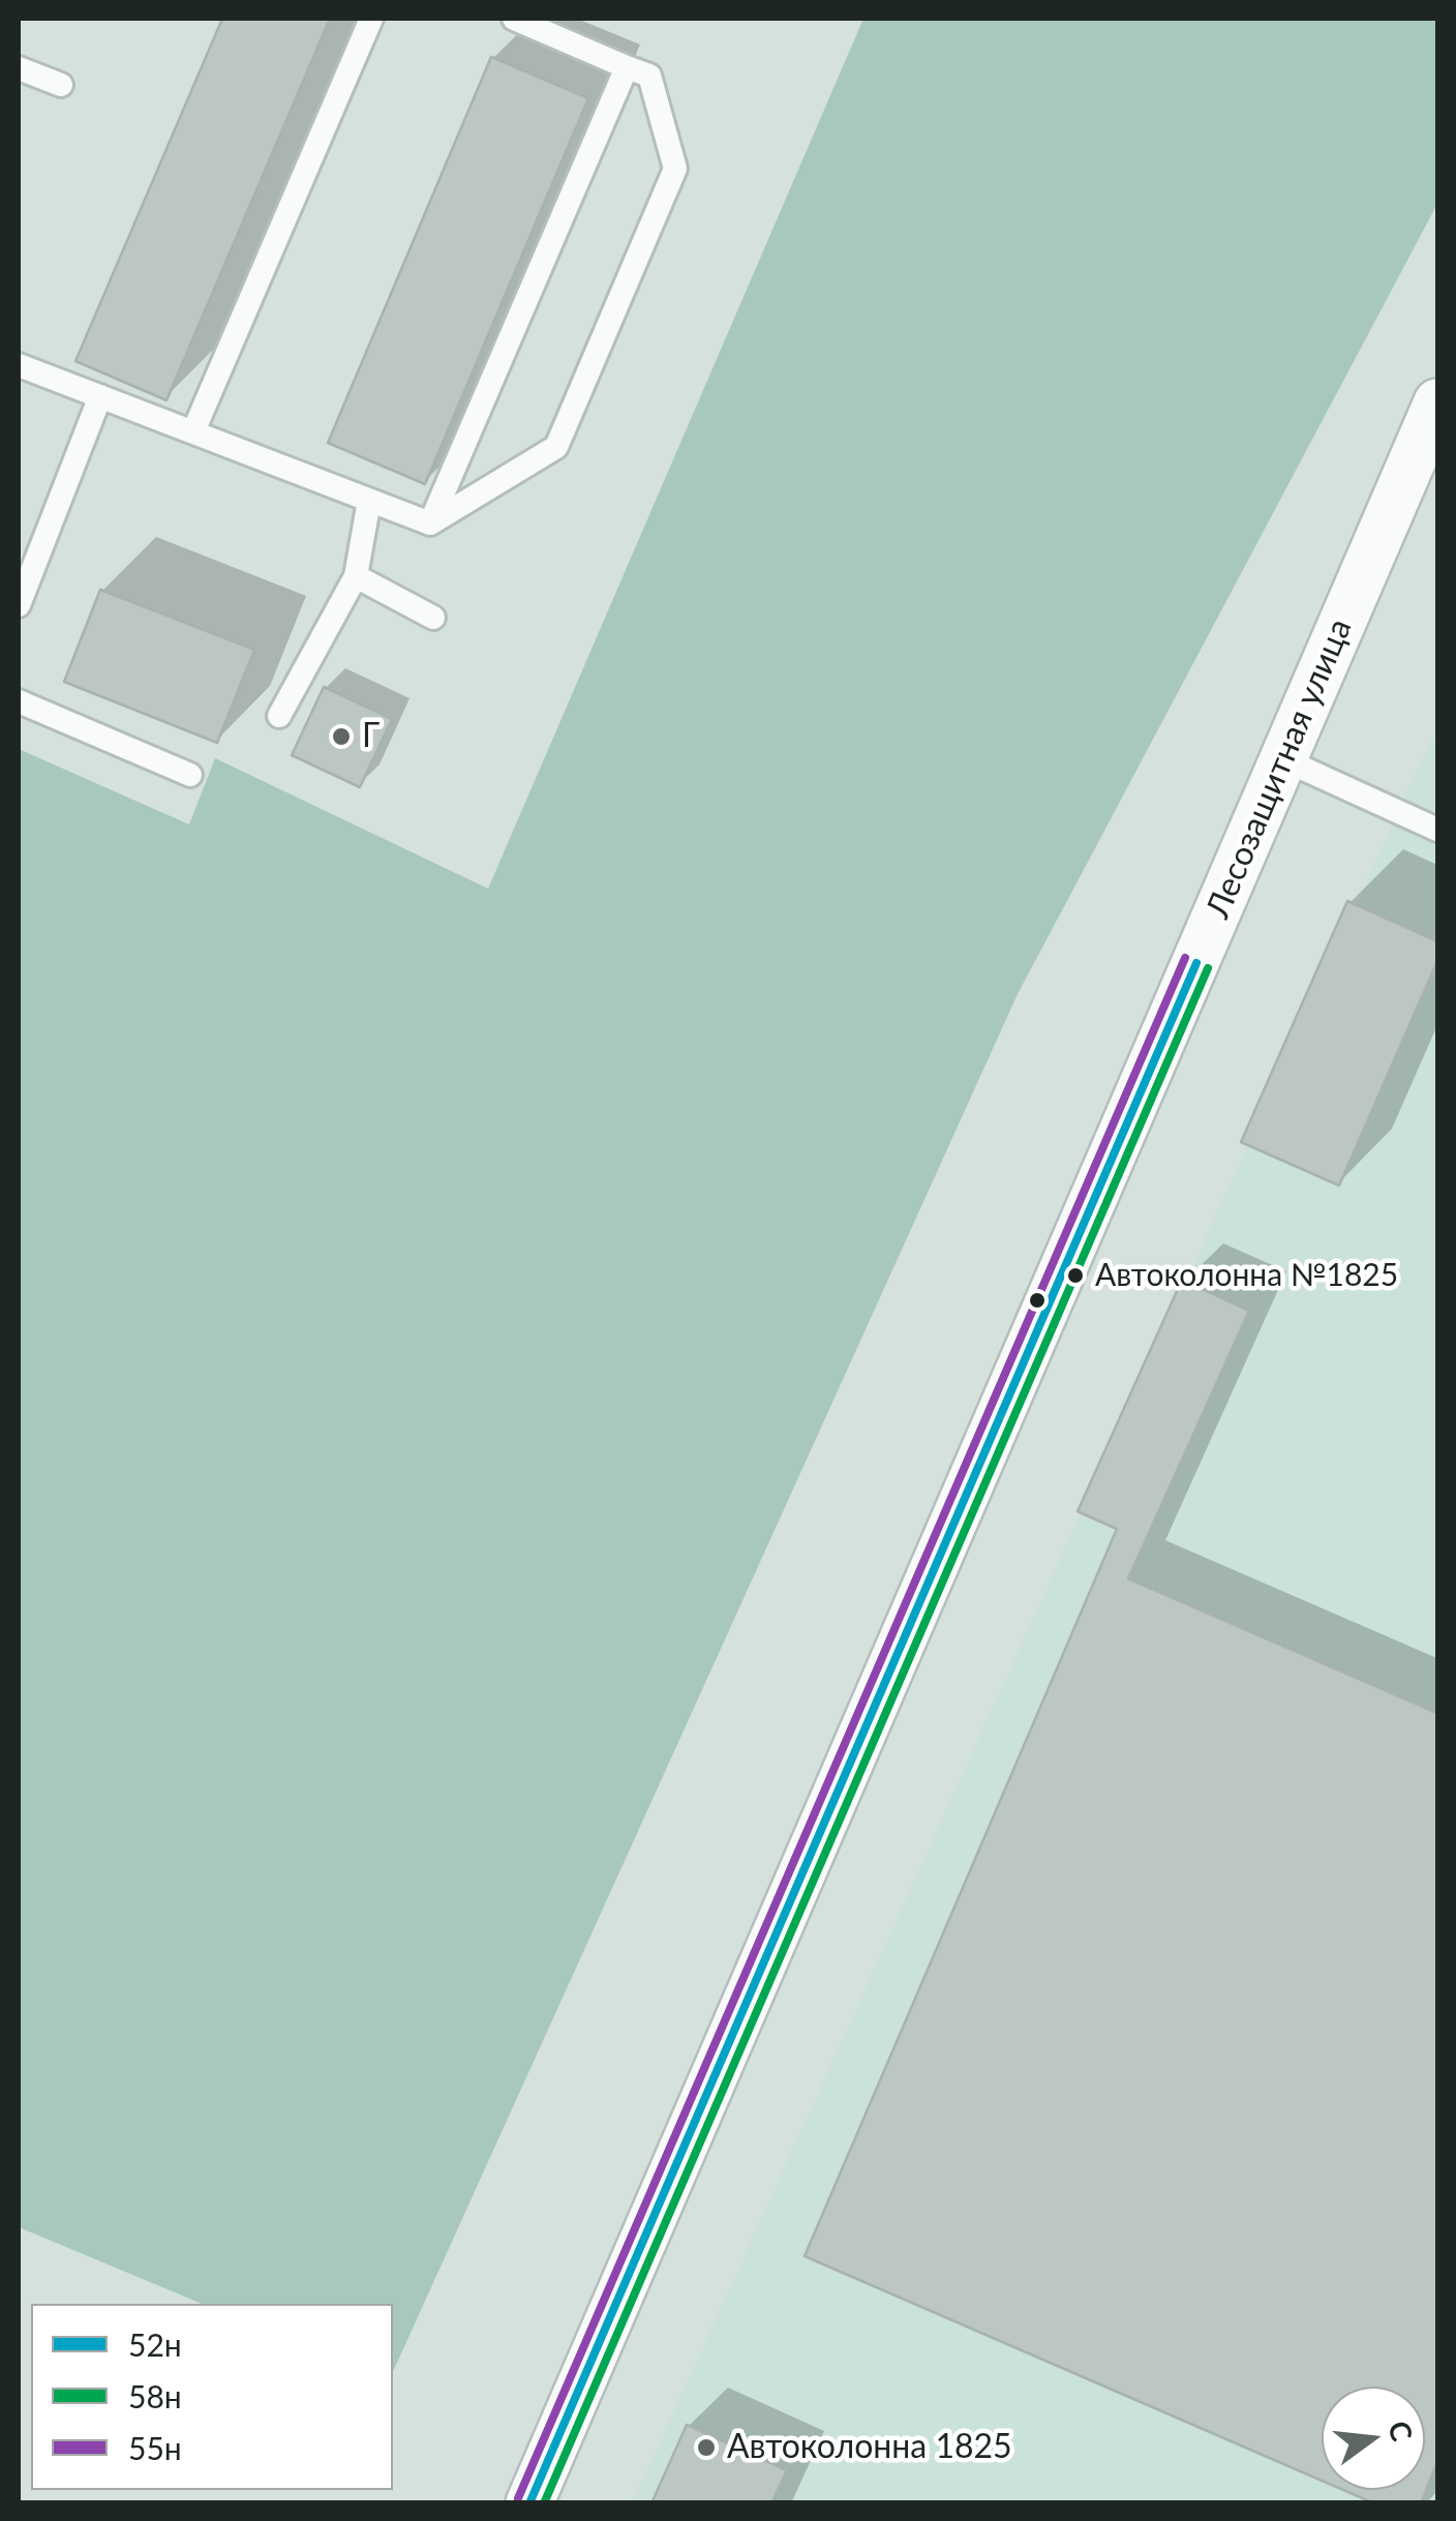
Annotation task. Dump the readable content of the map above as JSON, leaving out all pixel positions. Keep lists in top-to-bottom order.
{
  "streets": {
    "street": ["Лесозащитная улица"]
  },
  "places": ["Г", "Автоколонна №1825", "Автоколонна 1825"],
  "lines": ["transit line 55н", "transit line 52н", "transit line 58н"],
  "legend": ["52н", "58н", "55н"],
  "north": "right"
}
